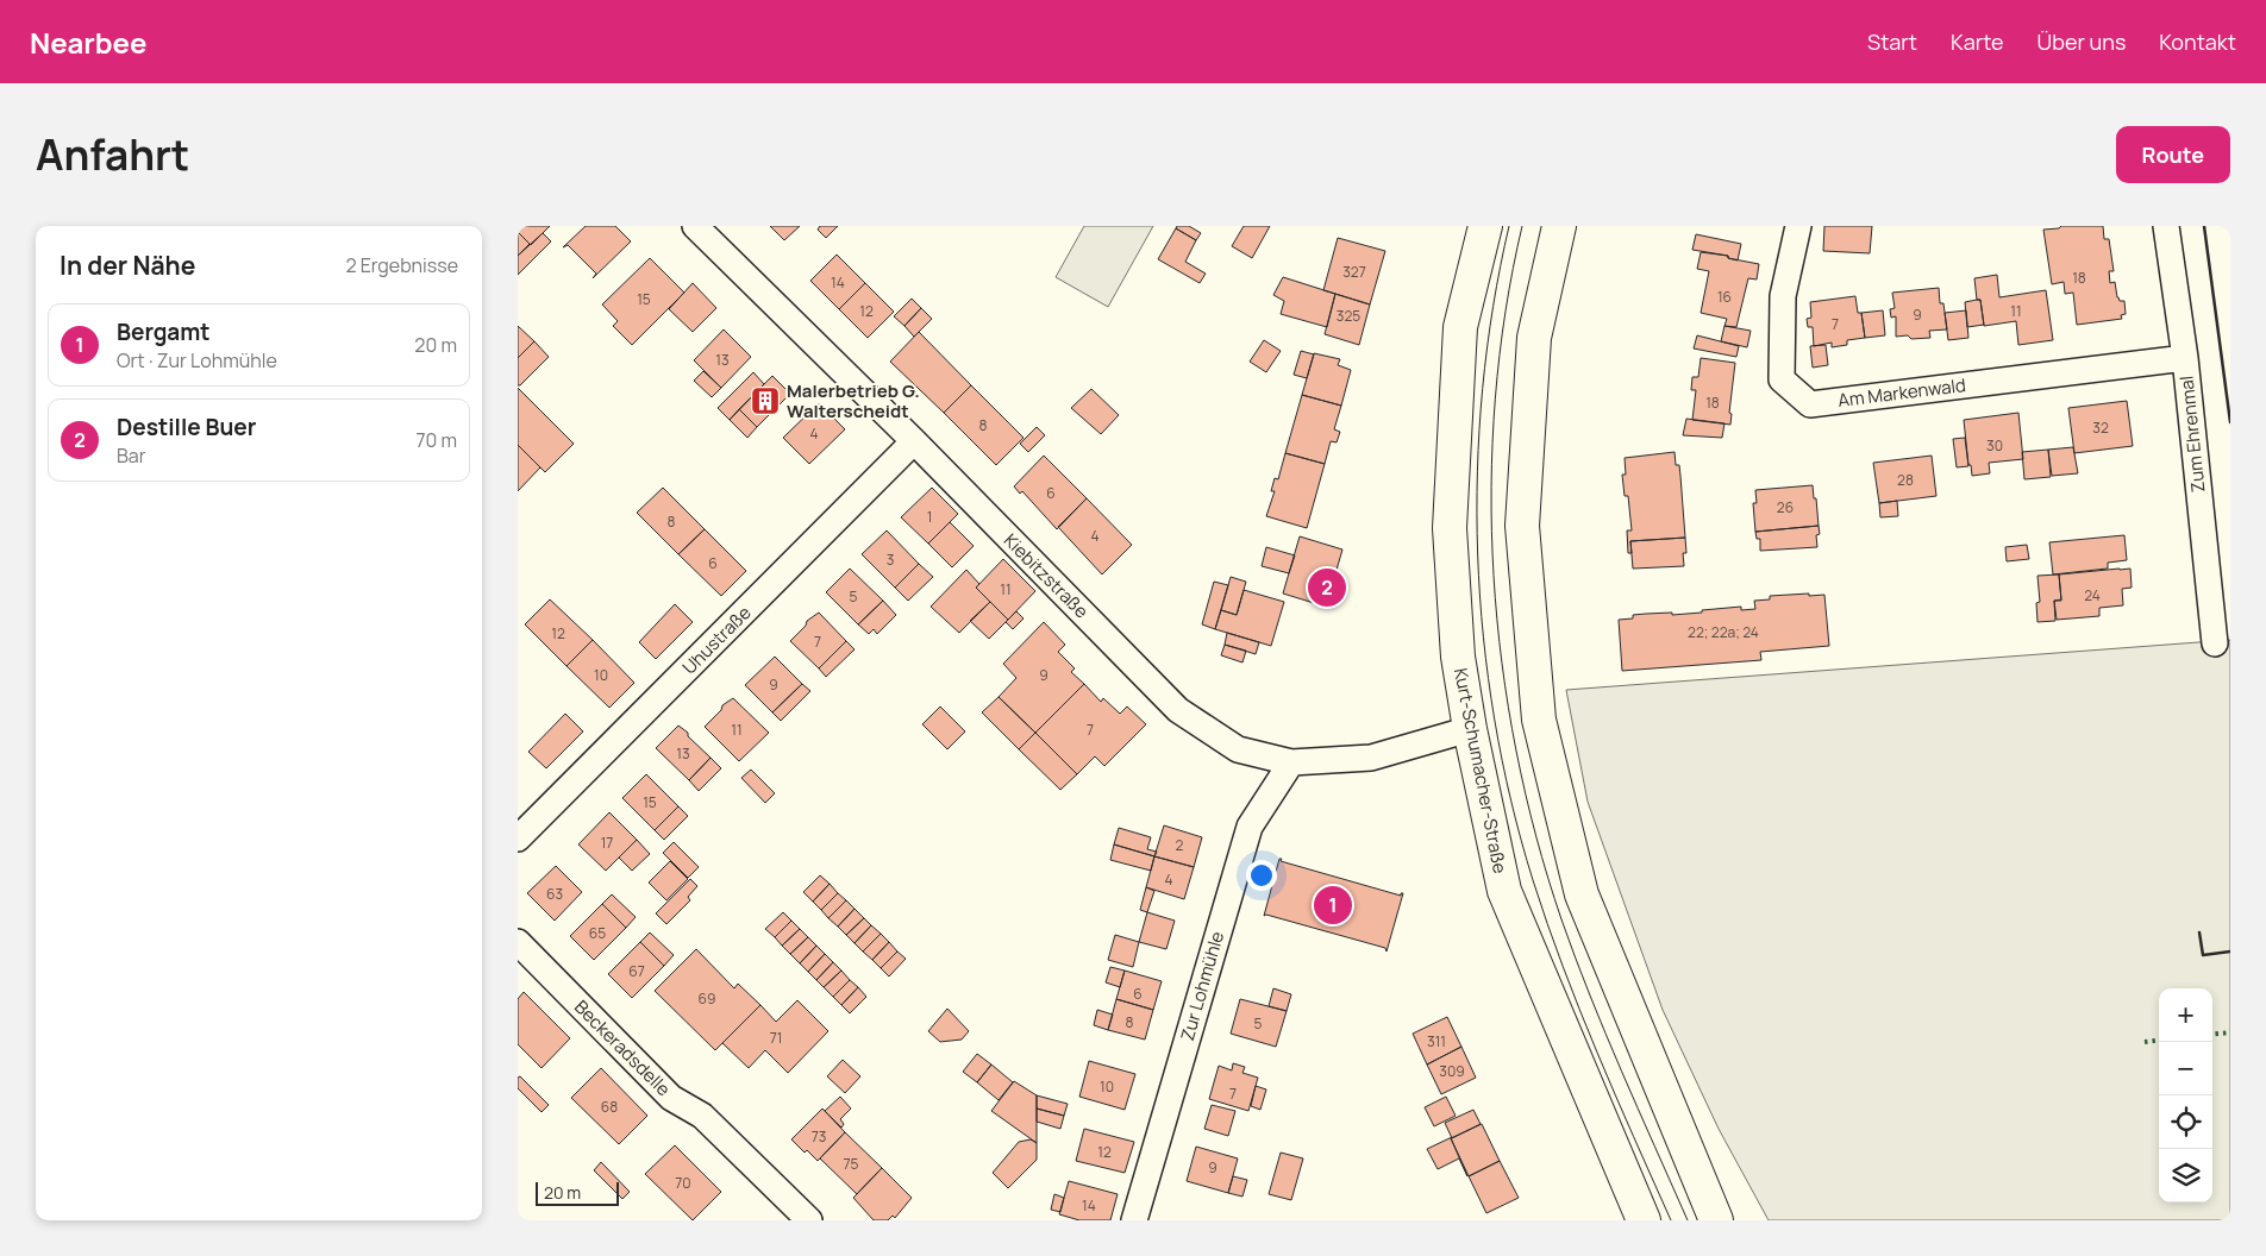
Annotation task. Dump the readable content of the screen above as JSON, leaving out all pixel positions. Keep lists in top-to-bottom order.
{
  "streets": {
    "main road": ["Kurt-Schumacher-Straße"],
    "street": [
      "Am Markenwald",
      "Zum Ehrenmal",
      "Kiebitzstraße",
      "Uhustraße",
      "Zur Lohmühle",
      "Beckeradsdelle"
    ]
  },
  "crossings": [
    ["Am Markenwald", "Zum Ehrenmal"],
    ["Kiebitzstraße", "Uhustraße"],
    ["Kiebitzstraße", "Kurt-Schumacher-Straße"],
    ["Kiebitzstraße", "Zur Lohmühle"]
  ],
  "places": {
    "building": ["Malerbetrieb G. Walterscheidt"]
  },
  "house_numbers": [
    "327",
    "18",
    "14",
    "16",
    "15",
    "12",
    "11",
    "9",
    "325",
    "7",
    "13",
    "18",
    "8",
    "32",
    "4",
    "30",
    "28",
    "6",
    "26",
    "1",
    "8",
    "4",
    "3",
    "6",
    "11",
    "24",
    "5",
    "22; 22a; 24",
    "12",
    "7",
    "10",
    "9",
    "9",
    "11",
    "7",
    "13",
    "15",
    "17",
    "2",
    "4",
    "63",
    "65",
    "67",
    "6",
    "69",
    "8",
    "5",
    "71",
    "311",
    "309",
    "10",
    "7",
    "68",
    "73",
    "12",
    "75",
    "9",
    "70",
    "14"
  ],
  "scale_bar": "20 m",
  "page": {
    "header": "Nearbee",
    "nav": [
      "Start",
      "Karte",
      "Über uns",
      "Kontakt"
    ],
    "title": "Anfahrt",
    "buttons": "Route",
    "heading": ["In der Nähe", "2 Ergebnisse"],
    "list": [
      {
        "mark": "1",
        "name": "Bergamt",
        "note": "Ort · Zur Lohmühle",
        "value": "20 m"
      },
      {
        "mark": "2",
        "name": "Destille Buer",
        "note": "Bar",
        "value": "70 m"
      }
    ],
    "pins": ["2", "1"],
    "map_buttons": ["+", "−"],
    "scale": "20 m"
  }
}
